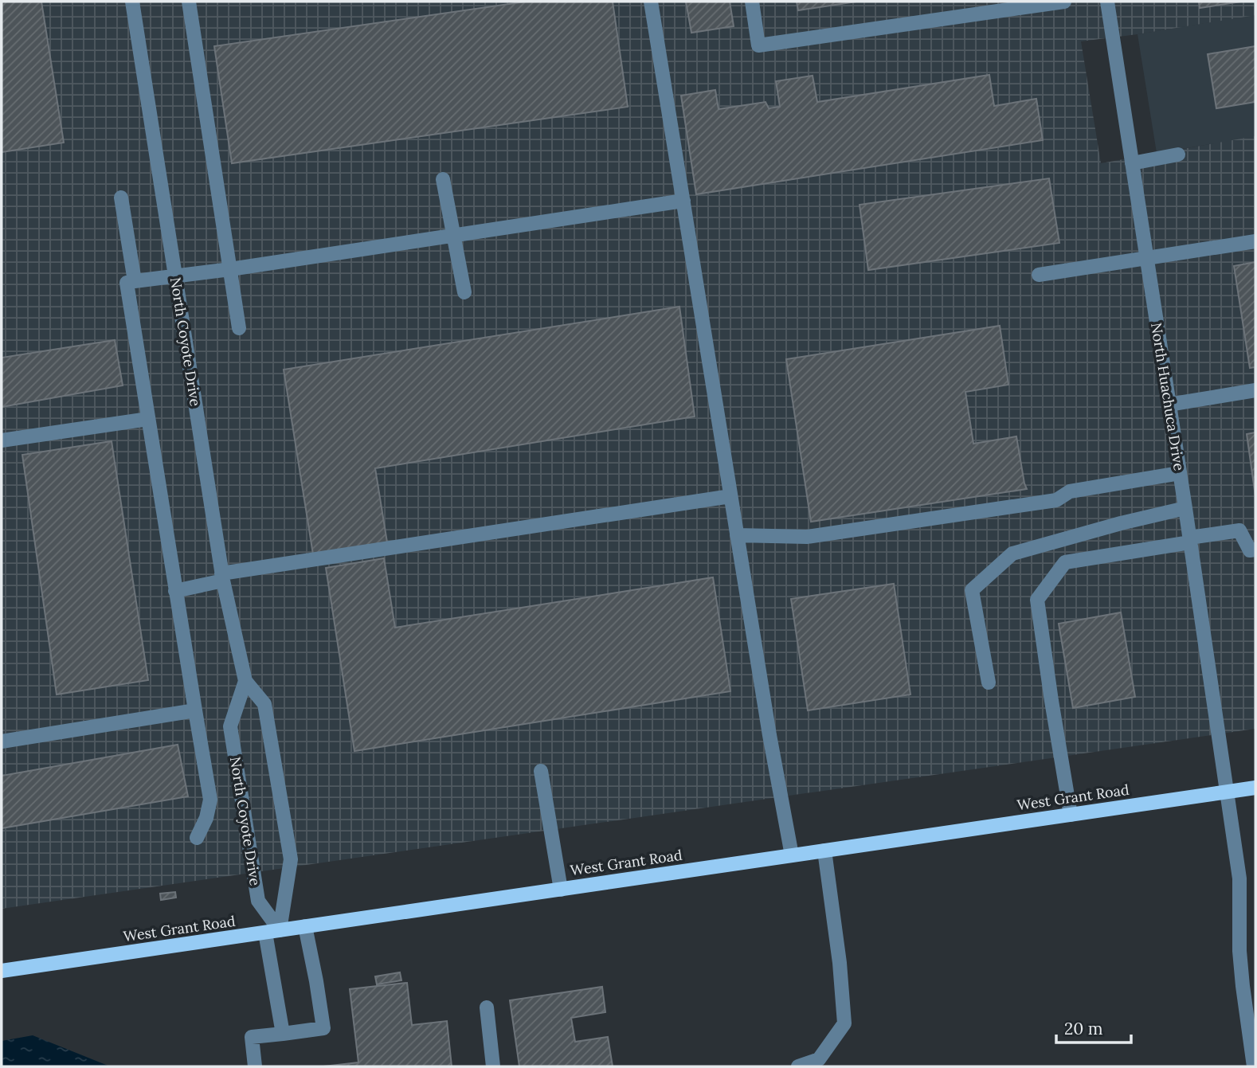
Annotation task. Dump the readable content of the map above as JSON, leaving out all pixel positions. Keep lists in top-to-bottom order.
{
  "streets": {
    "main road": ["West Grant Road"],
    "street": ["North Coyote Drive", "North Huachuca Drive"]
  },
  "crossings": [
    ["North Coyote Drive", "West Grant Road"],
    ["North Huachuca Drive", "West Grant Road"]
  ],
  "scale_bar": "20 m"
}
